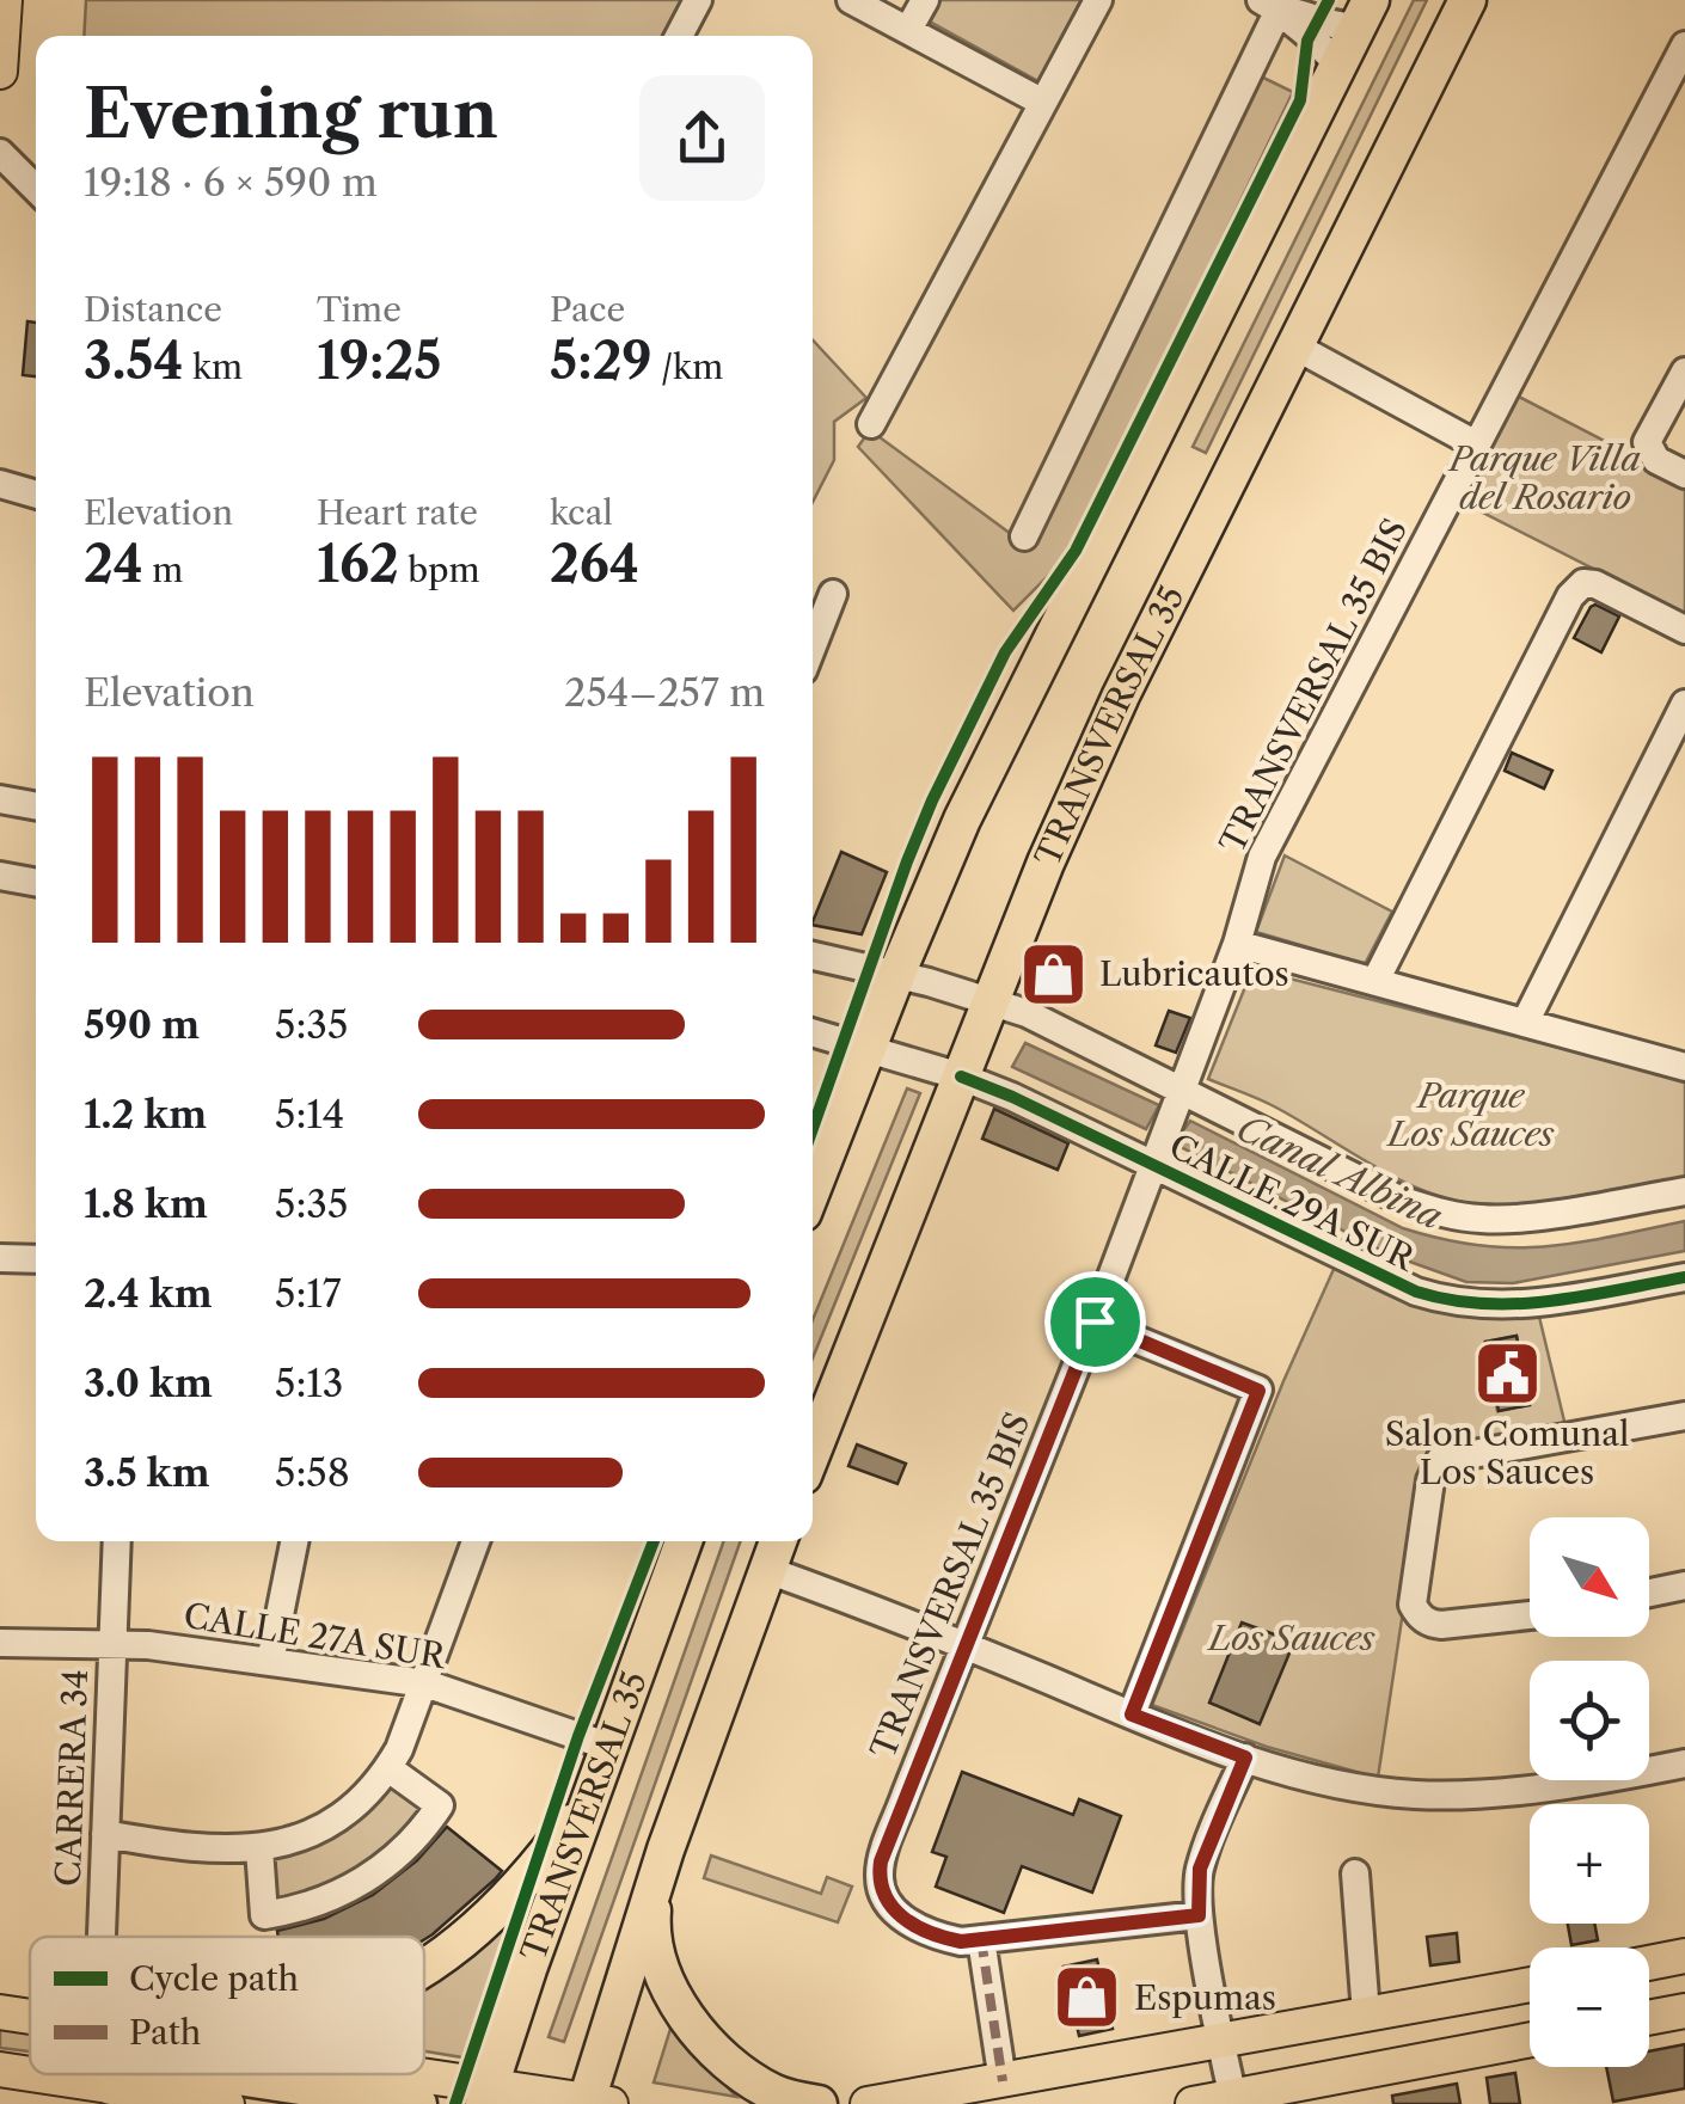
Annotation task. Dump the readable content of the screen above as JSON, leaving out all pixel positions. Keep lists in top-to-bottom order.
{
  "streets": {
    "highway": ["TRANSVERSAL 35"],
    "street": [
      "TRANSVERSAL 35 BIS",
      "CALLE 29A SUR",
      "CALLE 27A SUR",
      "CARRERA 34"
    ]
  },
  "crossings": [
    ["TRANSVERSAL 35 BIS", "CALLE 29A SUR"],
    ["TRANSVERSAL 35", "CALLE 29A SUR"],
    ["TRANSVERSAL 35", "CALLE 27A SUR"],
    ["CALLE 27A SUR", "CARRERA 34"]
  ],
  "water": ["Canal Albina"],
  "parks": ["Parque Villa del Rosario", "Parque Los Sauces", "Los Sauces"],
  "places": {
    "shop": ["Lubricautos", "Espumas"],
    "public building": ["Salon Comunal Los Sauces"]
  },
  "legend": ["Cycle path", "Path"],
  "north": "bottom right",
  "page": {
    "heading": ["Evening run", "19:18 · 6 × 590 m"],
    "stats": [
      ["Distance", "3.54 km"],
      ["Time", "19:25"],
      ["Pace", "5:29 /km"],
      ["Elevation", "24 m"],
      ["Heart rate", "162 bpm"],
      ["kcal", "264"]
    ],
    "chart": ["Elevation", "254–257 m"],
    "list": [
      {
        "name": "590 m",
        "note": "5:35"
      },
      {
        "name": "1.2 km",
        "note": "5:14"
      },
      {
        "name": "1.8 km",
        "note": "5:35"
      },
      {
        "name": "2.4 km",
        "note": "5:17"
      },
      {
        "name": "3.0 km",
        "note": "5:13"
      },
      {
        "name": "3.5 km",
        "note": "5:58"
      }
    ],
    "map_buttons": ["+", "−"]
  }
}
